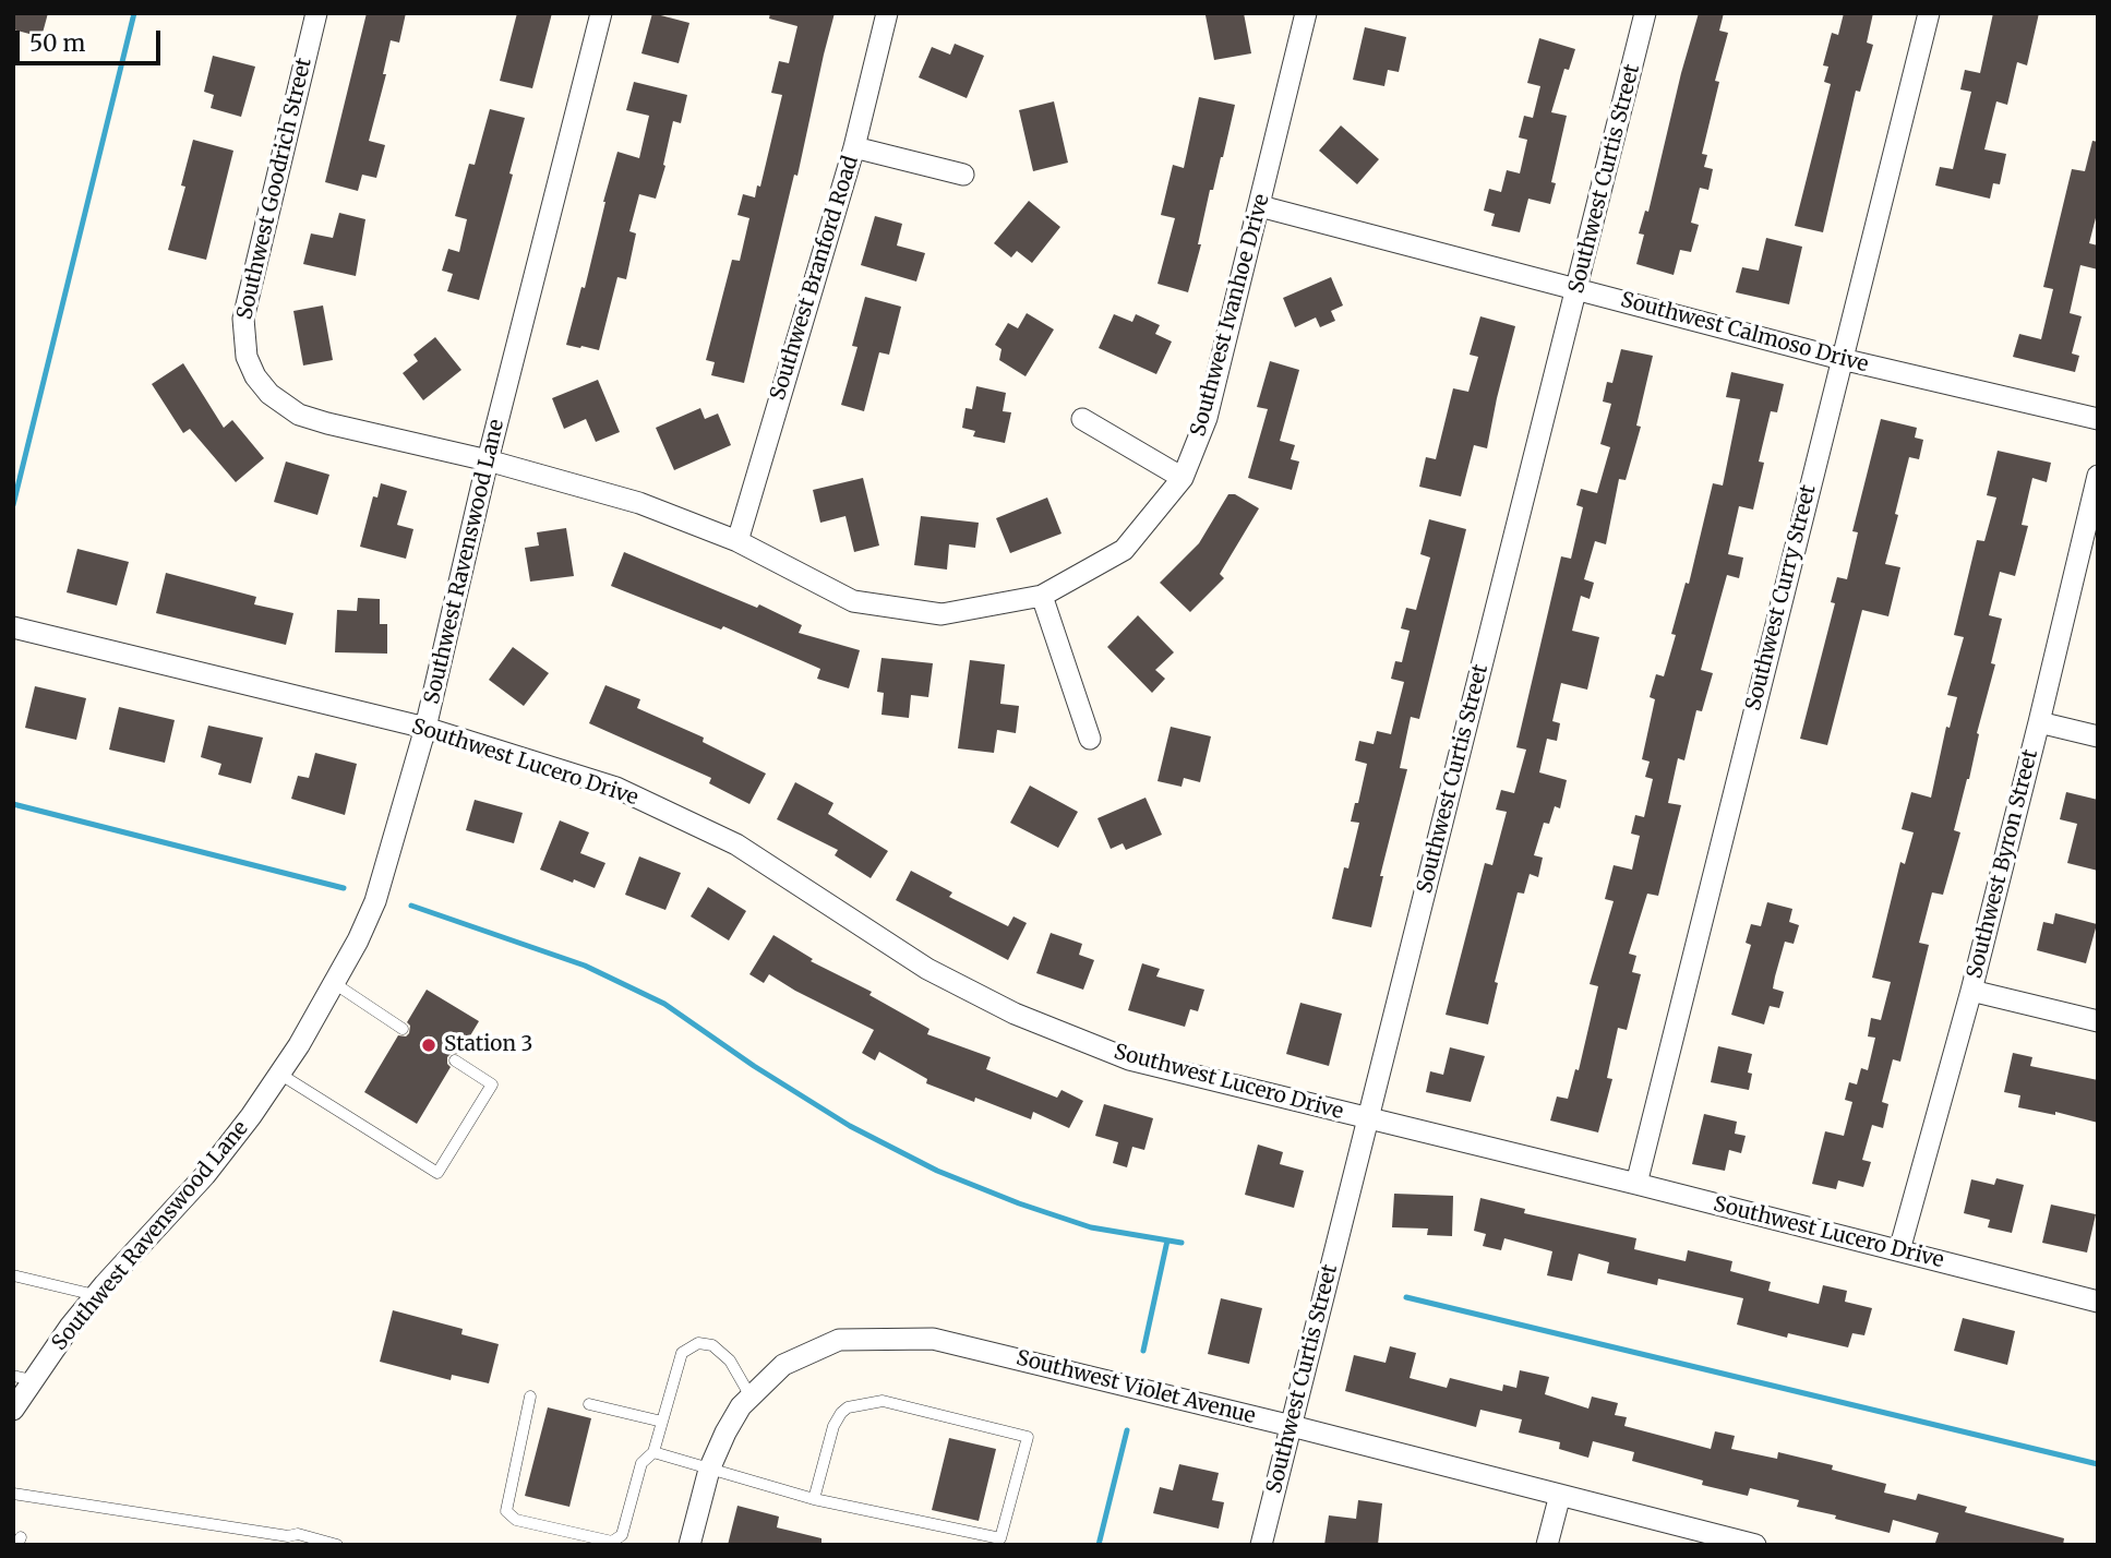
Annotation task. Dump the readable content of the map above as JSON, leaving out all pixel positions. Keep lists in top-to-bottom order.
{
  "streets": {
    "street": [
      "Southwest Curtis Street",
      "Southwest Goodrich Street",
      "Southwest Branford Road",
      "Southwest Ivanhoe Drive",
      "Southwest Calmoso Drive",
      "Southwest Ravenswood Lane",
      "Southwest Curry Street",
      "Southwest Lucero Drive",
      "Southwest Byron Street",
      "Southwest Violet Avenue"
    ]
  },
  "crossings": [
    ["Southwest Curtis Street", "Southwest Calmoso Drive"],
    ["Southwest Curtis Street", "Southwest Lucero Drive"],
    ["Southwest Curtis Street", "Southwest Violet Avenue"],
    ["Southwest Goodrich Street", "Southwest Ivanhoe Drive"],
    ["Southwest Branford Road", "Southwest Ivanhoe Drive"],
    ["Southwest Ivanhoe Drive", "Southwest Calmoso Drive"],
    ["Southwest Ivanhoe Drive", "Southwest Ravenswood Lane"],
    ["Southwest Calmoso Drive", "Southwest Curry Street"],
    ["Southwest Ravenswood Lane", "Southwest Lucero Drive"],
    ["Southwest Curry Street", "Southwest Lucero Drive"],
    ["Southwest Lucero Drive", "Southwest Byron Street"]
  ],
  "places": ["Station 3"],
  "scale_bar": "50 m"
}
